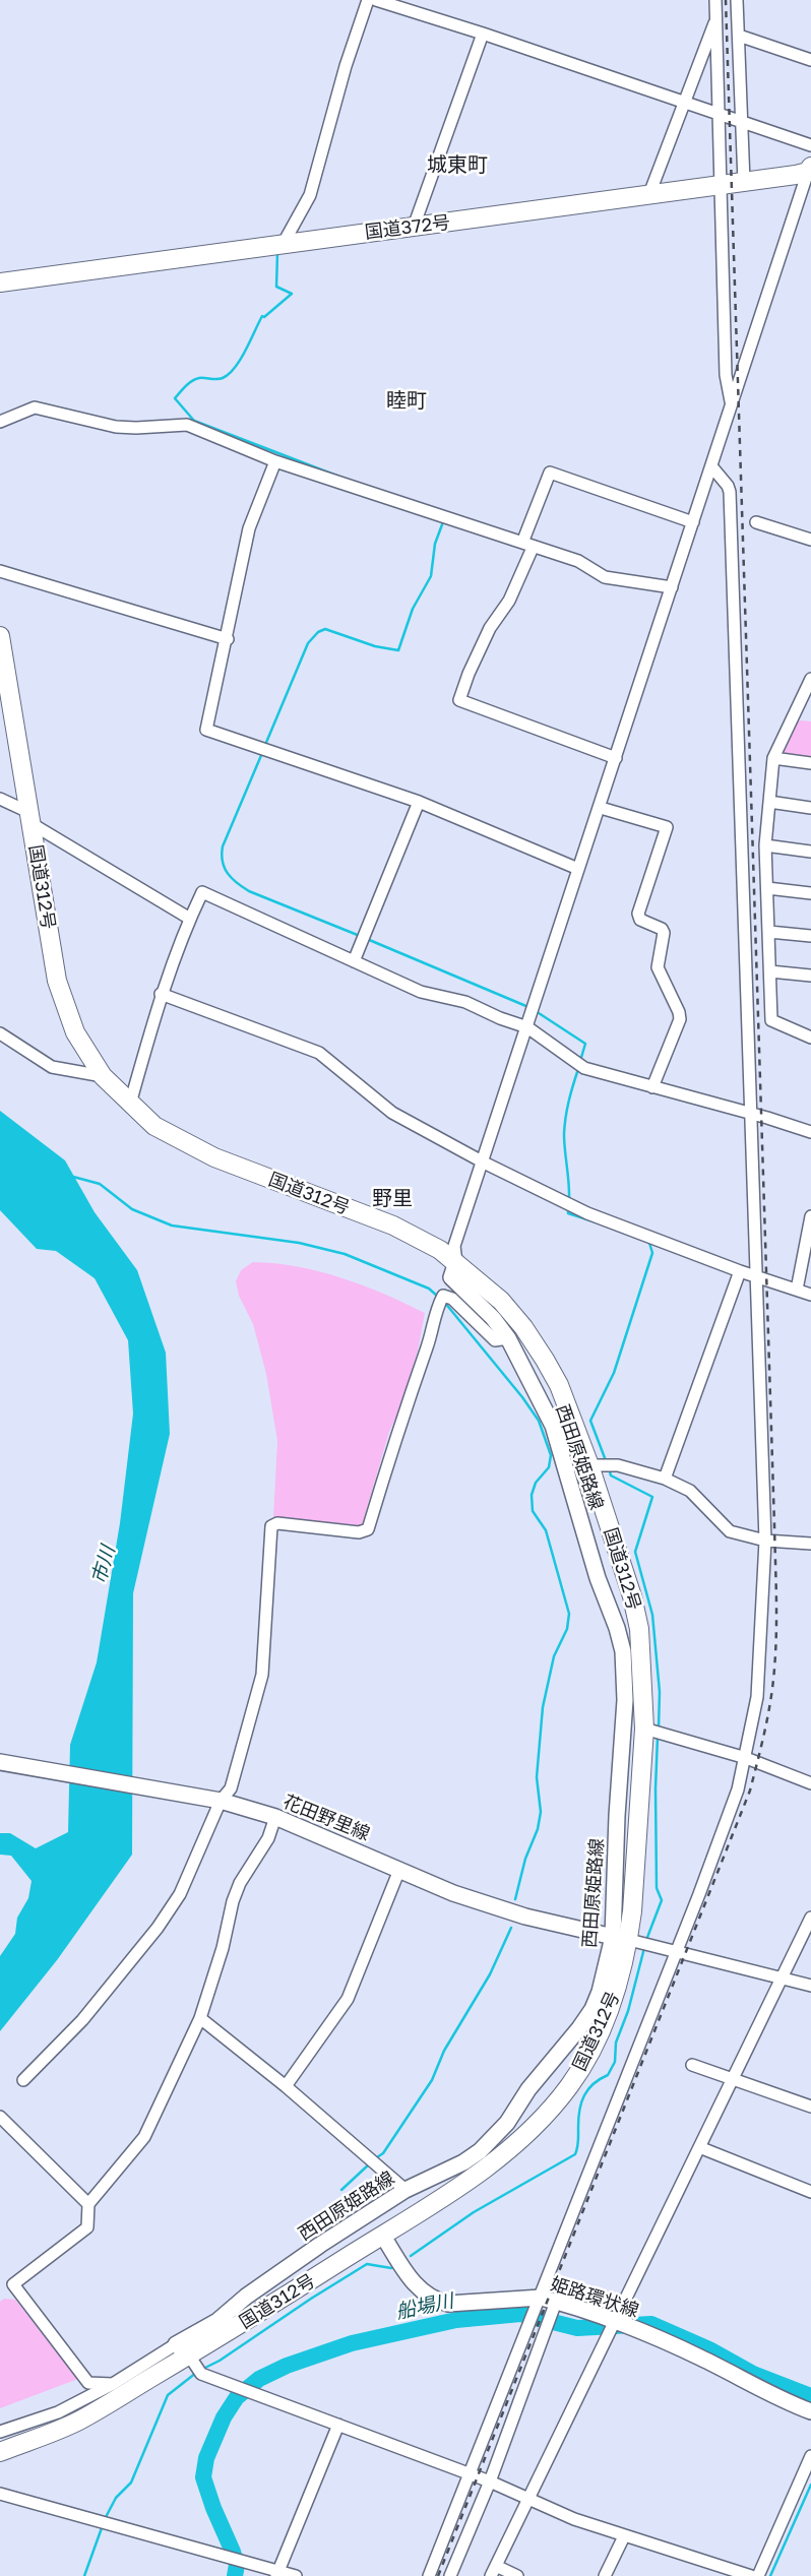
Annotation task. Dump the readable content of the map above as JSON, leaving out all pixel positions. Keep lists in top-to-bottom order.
{
  "streets": {
    "highway": ["国道372号", "国道312号"],
    "main road": ["西田原姫路線", "花田野里線", "姫路環状線"]
  },
  "crossings": [
    ["国道312号", "西田原姫路線"],
    ["国道312号", "花田野里線"],
    ["国道312号", "姫路環状線"],
    ["西田原姫路線", "花田野里線"]
  ],
  "districts": ["城東町", "睦町", "野里"],
  "water": ["市川", "船場川"]
}
